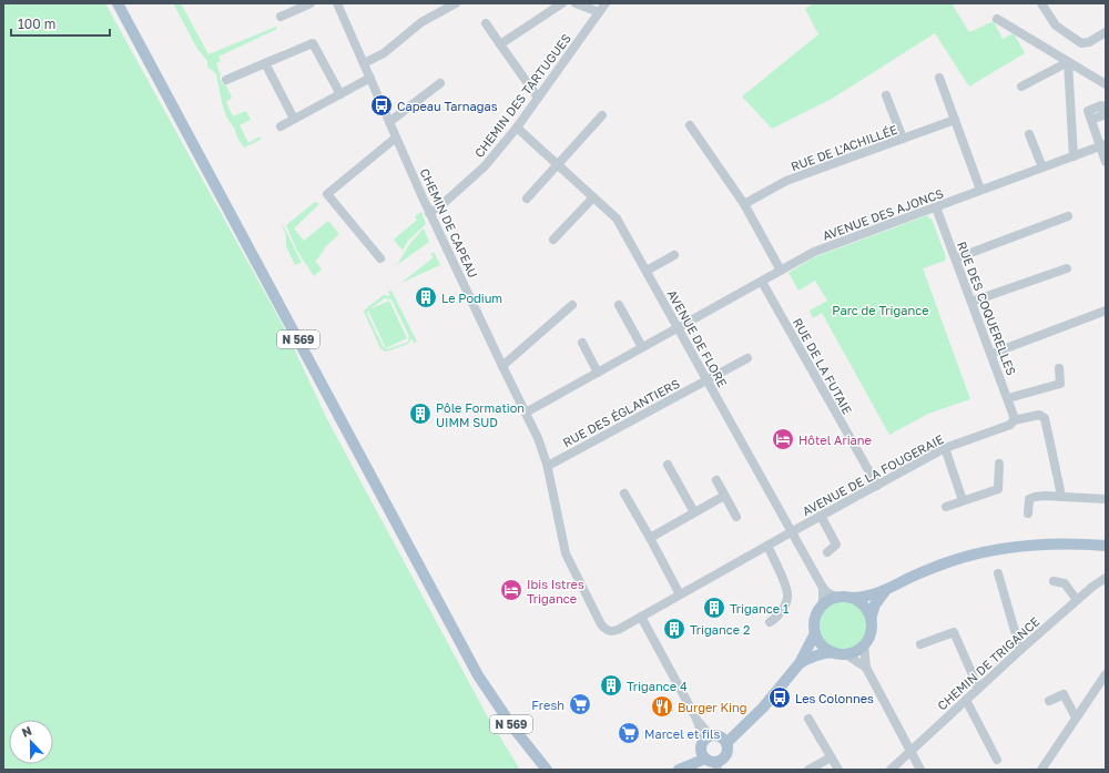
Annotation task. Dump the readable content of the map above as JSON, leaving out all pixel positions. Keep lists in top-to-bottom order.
{
  "streets": {
    "main road": ["N 569"],
    "street": [
      "CHEMIN DES TARTUGUES",
      "RUE DE L'ACHILLÉE",
      "AVENUE DES AJONCS",
      "CHEMIN DE CAPEAU",
      "RUE DES COQUERELLES",
      "AVENUE DE FLORE",
      "RUE DE LA FUTAIE",
      "RUE DES ÉGLANTIERS",
      "AVENUE DE LA FOUGERAIE",
      "CHEMIN DE TRIGANCE"
    ]
  },
  "crossings": [
    ["CHEMIN DES TARTUGUES", "CHEMIN DE CAPEAU"],
    ["CHEMIN DES TARTUGUES", "AVENUE DE FLORE"],
    ["AVENUE DES AJONCS", "CHEMIN DE CAPEAU"],
    ["AVENUE DES AJONCS", "RUE DES COQUERELLES"],
    ["AVENUE DES AJONCS", "AVENUE DE FLORE"],
    ["AVENUE DES AJONCS", "RUE DE LA FUTAIE"],
    ["CHEMIN DE CAPEAU", "RUE DES ÉGLANTIERS"],
    ["CHEMIN DE CAPEAU", "AVENUE DE LA FOUGERAIE"],
    ["RUE DES COQUERELLES", "AVENUE DE LA FOUGERAIE"],
    ["AVENUE DE FLORE", "RUE DES ÉGLANTIERS"],
    ["AVENUE DE FLORE", "AVENUE DE LA FOUGERAIE"],
    ["RUE DE LA FUTAIE", "AVENUE DE LA FOUGERAIE"]
  ],
  "parks": ["Parc de Trigance"],
  "places": {
    "bus stop": ["Capeau Tarnagas", "Les Colonnes"],
    "building": [
      "Le Podium",
      "Pôle Formation UIMM SUD",
      "Trigance 1",
      "Trigance 2",
      "Trigance 4"
    ],
    "hotel": ["Hôtel Ariane", "Ibis Istres Trigance"],
    "supermarket": ["Fresh", "Marcel et fils"],
    "restaurant": ["Burger King"]
  },
  "scale_bar": "100 m",
  "north": "top"
}
